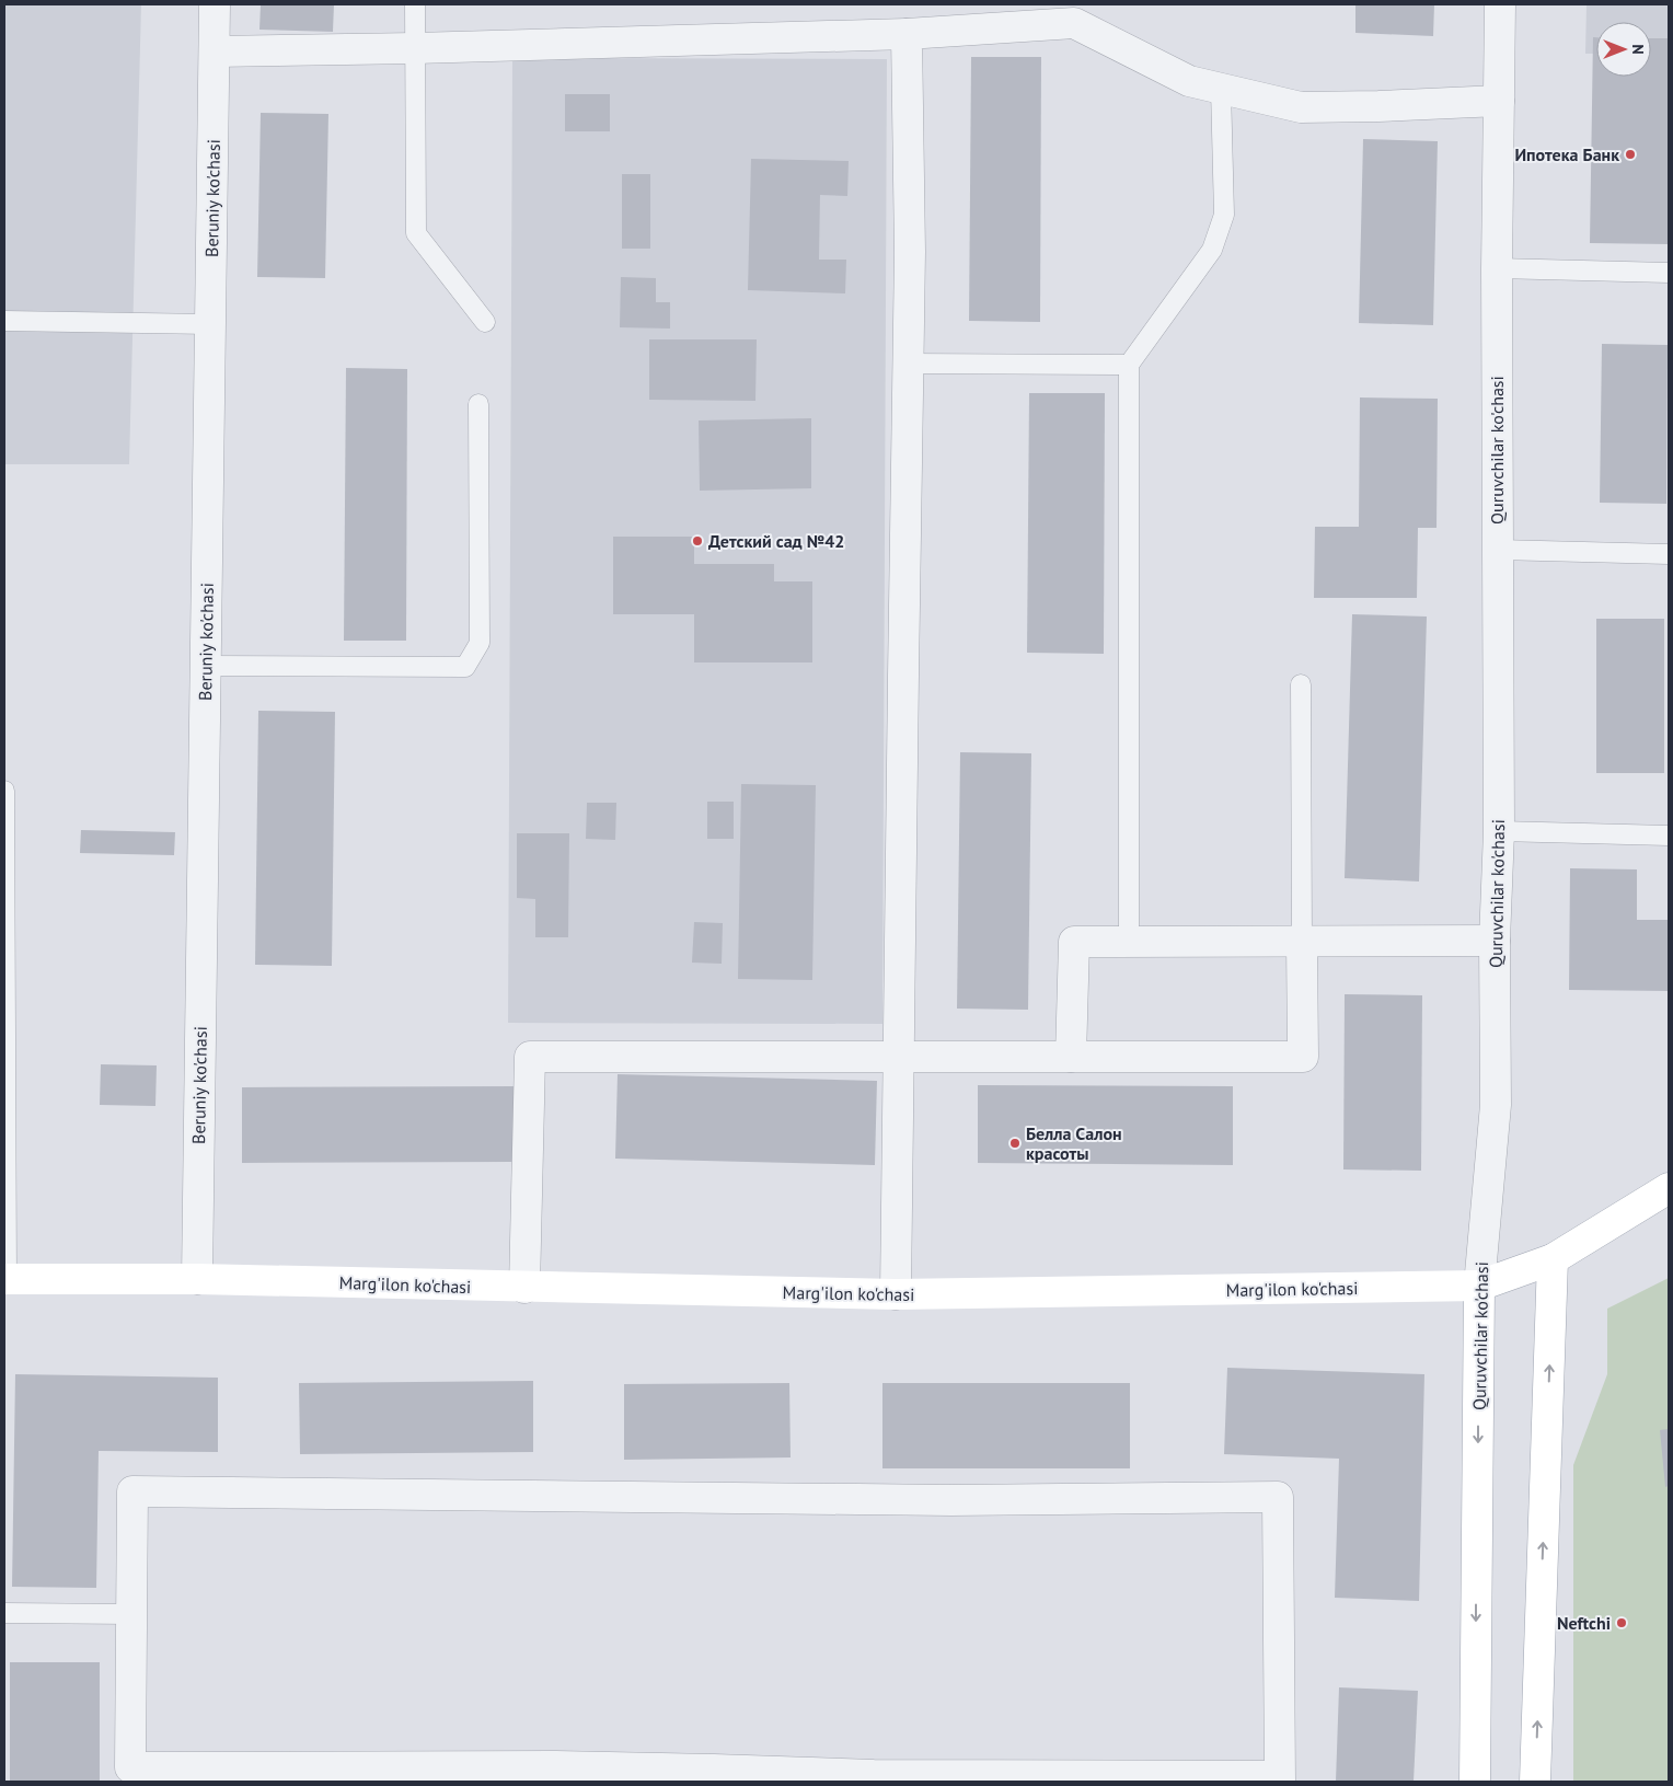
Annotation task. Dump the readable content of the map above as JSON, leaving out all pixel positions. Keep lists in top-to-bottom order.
{
  "streets": {
    "street": ["Beruniy ko'chasi", "Quruvchilar ko'chasi", "Marg'ilon ko'chasi"]
  },
  "crossings": [
    ["Beruniy ko'chasi", "Marg'ilon ko'chasi"],
    ["Quruvchilar ko'chasi", "Marg'ilon ko'chasi"]
  ],
  "places": [
    "Ипотека Банк",
    "Детский сад №42",
    "Белла Салон красоты",
    "Neftchi"
  ],
  "north": "right"
}
